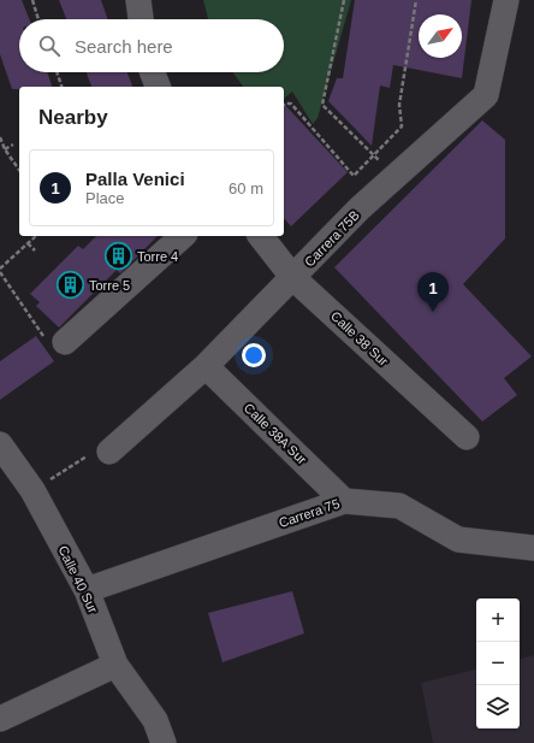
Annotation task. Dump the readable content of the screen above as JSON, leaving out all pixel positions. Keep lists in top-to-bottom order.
{
  "streets": {
    "street": [
      "Carrera 75B",
      "Calle 38 Sur",
      "Calle 38A Sur",
      "Carrera 75",
      "Calle 40 Sur"
    ]
  },
  "crossings": [
    ["Carrera 75B", "Calle 38 Sur"],
    ["Carrera 75B", "Calle 38A Sur"],
    ["Calle 38A Sur", "Carrera 75"],
    ["Carrera 75", "Calle 40 Sur"]
  ],
  "places": {
    "building": ["Torre 4", "Torre 5"]
  },
  "north": "top right",
  "page": {
    "search": "Search here",
    "heading": "Nearby",
    "list": [
      {
        "mark": "1",
        "name": "Palla Venici",
        "note": "Place",
        "value": "60 m"
      }
    ],
    "pins": "1",
    "map_buttons": ["+", "−"]
  }
}
